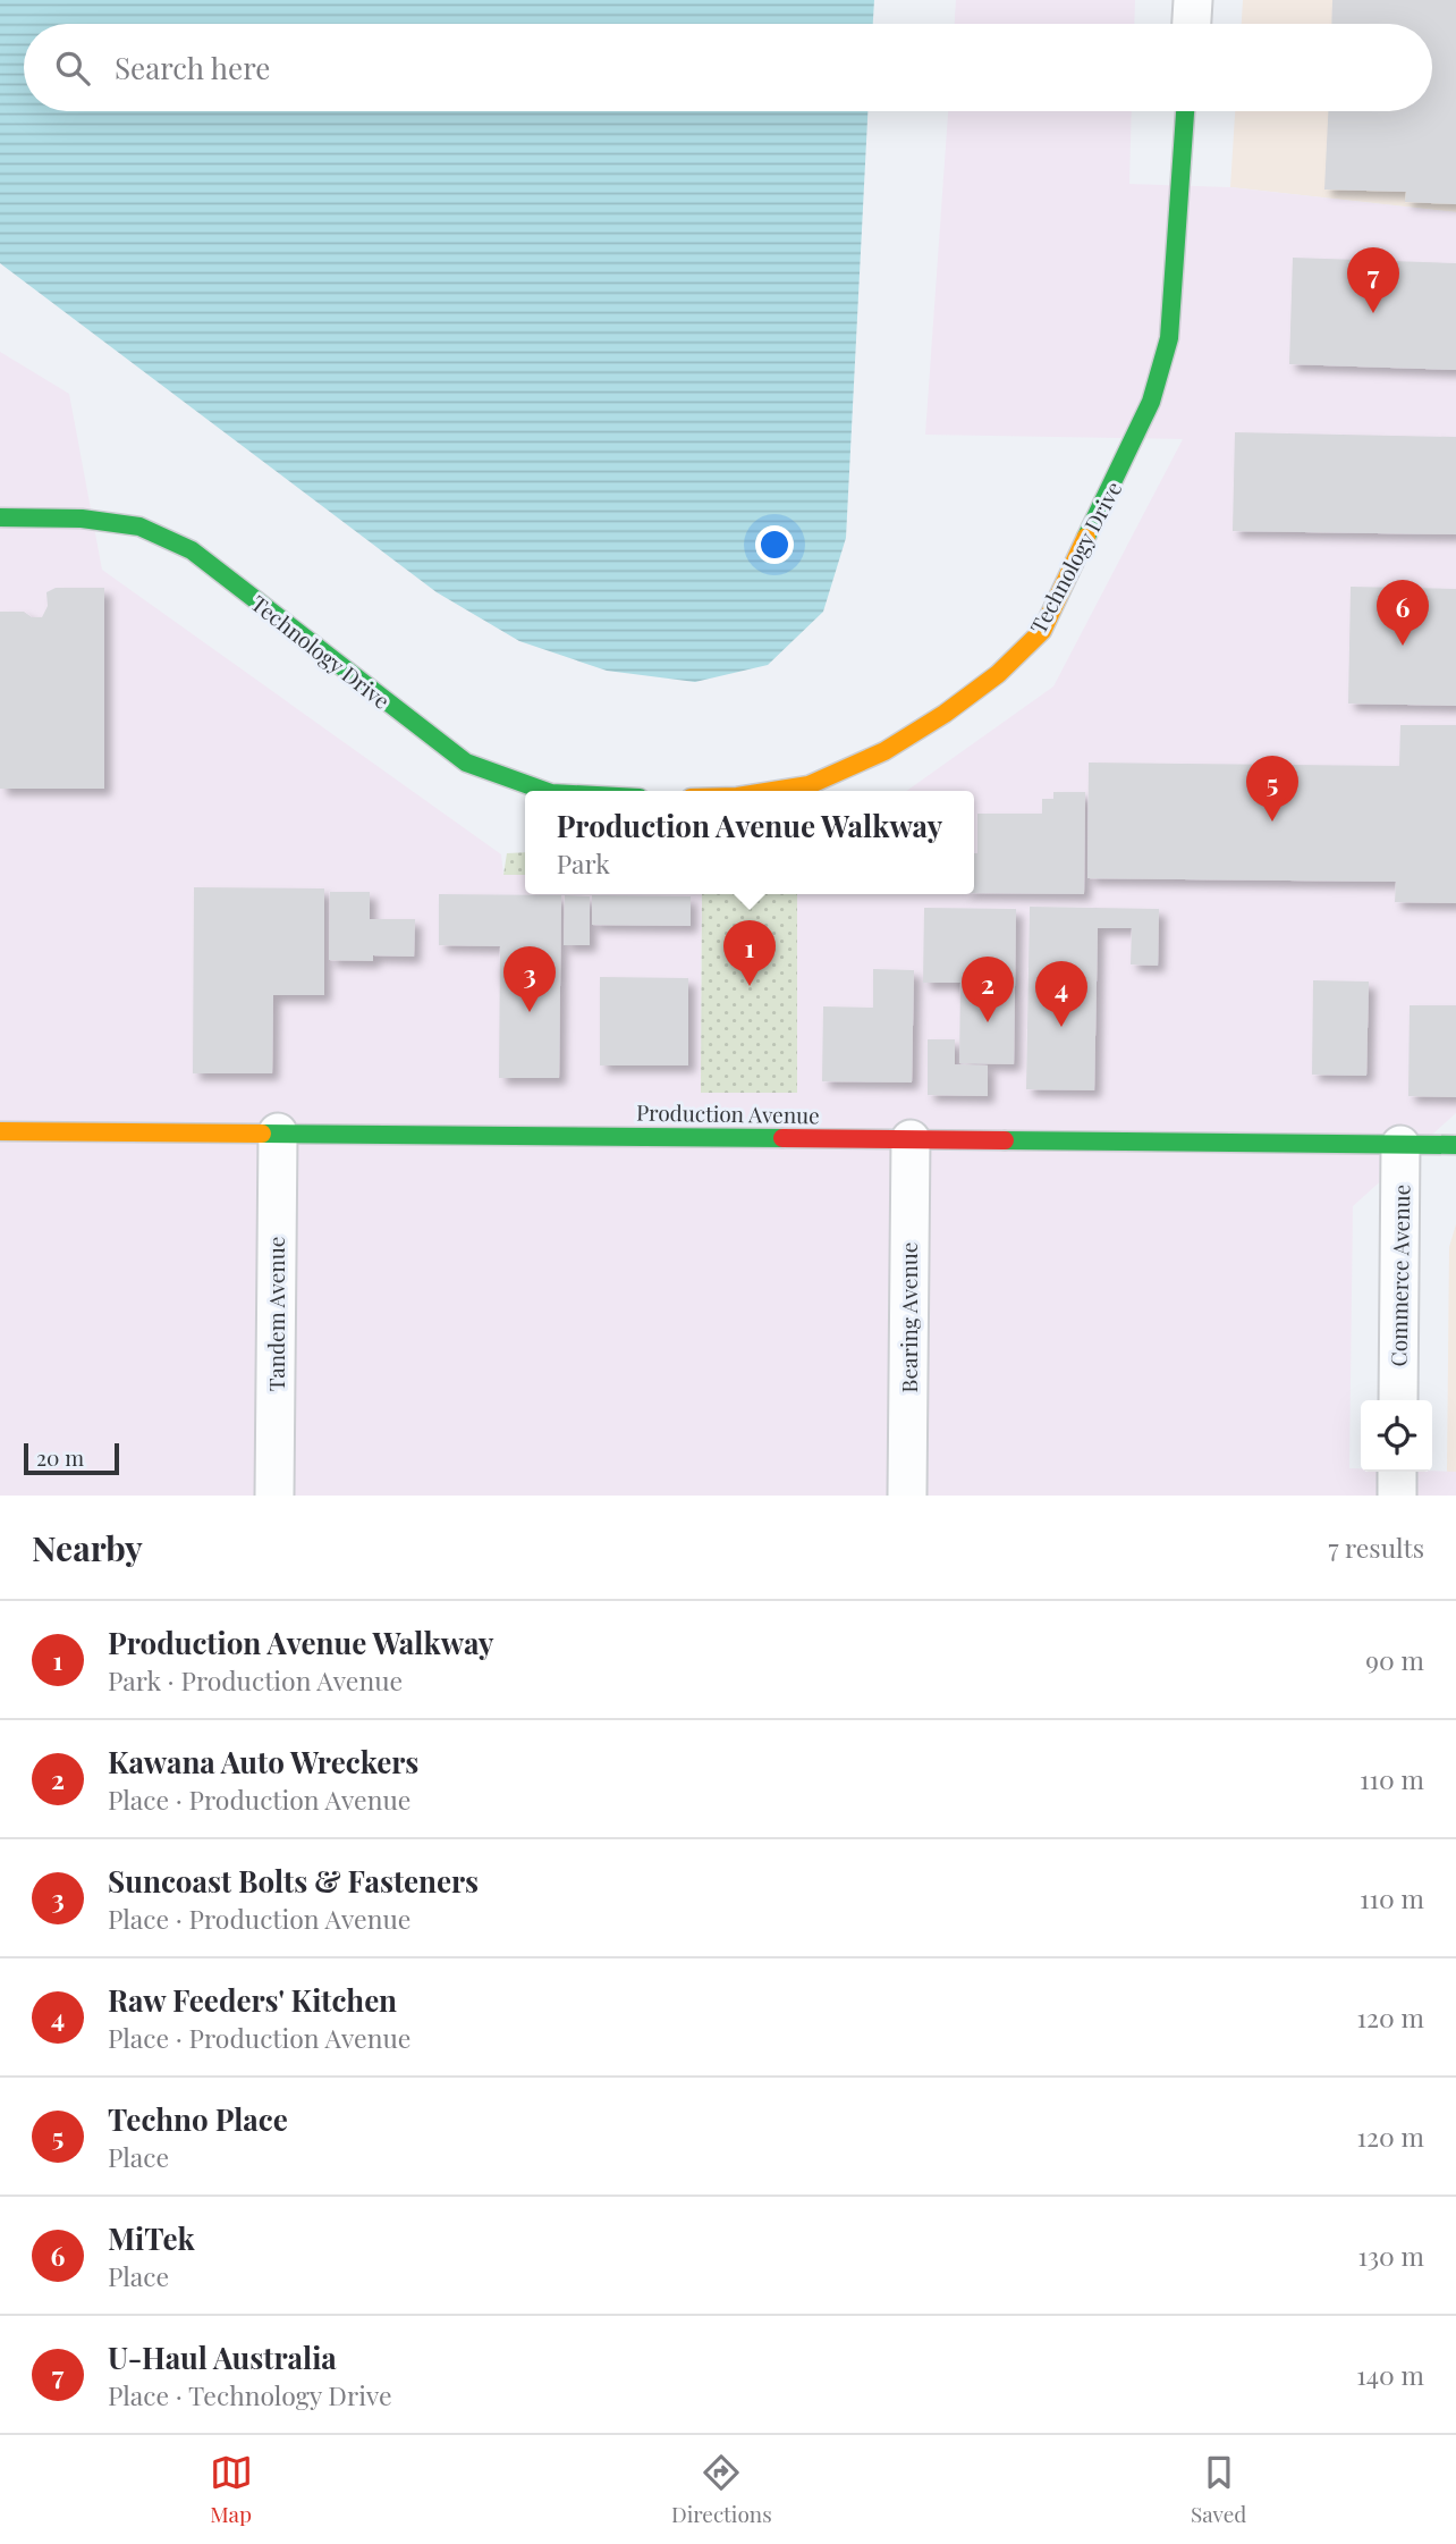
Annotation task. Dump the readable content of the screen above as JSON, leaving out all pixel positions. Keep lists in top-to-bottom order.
{
  "streets": {
    "street": [
      "Technology Drive",
      "Production Avenue",
      "Commerce Avenue",
      "Tandem Avenue",
      "Bearing Avenue"
    ]
  },
  "crossings": [
    ["Production Avenue", "Commerce Avenue"],
    ["Production Avenue", "Tandem Avenue"],
    ["Production Avenue", "Bearing Avenue"]
  ],
  "scale_bar": "20 m",
  "page": {
    "search": "Search here",
    "pins": [
      "7",
      "6",
      "5",
      "1",
      "3",
      "2",
      "4"
    ],
    "popup": ["Production Avenue Walkway", "Park"],
    "scale": "20 m",
    "heading": ["Nearby", "7 results"],
    "list": [
      {
        "mark": "1",
        "name": "Production Avenue Walkway",
        "note": "Park · Production Avenue",
        "value": "90 m"
      },
      {
        "mark": "2",
        "name": "Kawana Auto Wreckers",
        "note": "Place · Production Avenue",
        "value": "110 m"
      },
      {
        "mark": "3",
        "name": "Suncoast Bolts & Fasteners",
        "note": "Place · Production Avenue",
        "value": "110 m"
      },
      {
        "mark": "4",
        "name": "Raw Feeders' Kitchen",
        "note": "Place · Production Avenue",
        "value": "120 m"
      },
      {
        "mark": "5",
        "name": "Techno Place",
        "note": "Place",
        "value": "120 m"
      },
      {
        "mark": "6",
        "name": "MiTek",
        "note": "Place",
        "value": "130 m"
      },
      {
        "mark": "7",
        "name": "U-Haul Australia",
        "note": "Place · Technology Drive",
        "value": "140 m"
      }
    ],
    "nav": ["Map", "Directions", "Saved"]
  }
}
